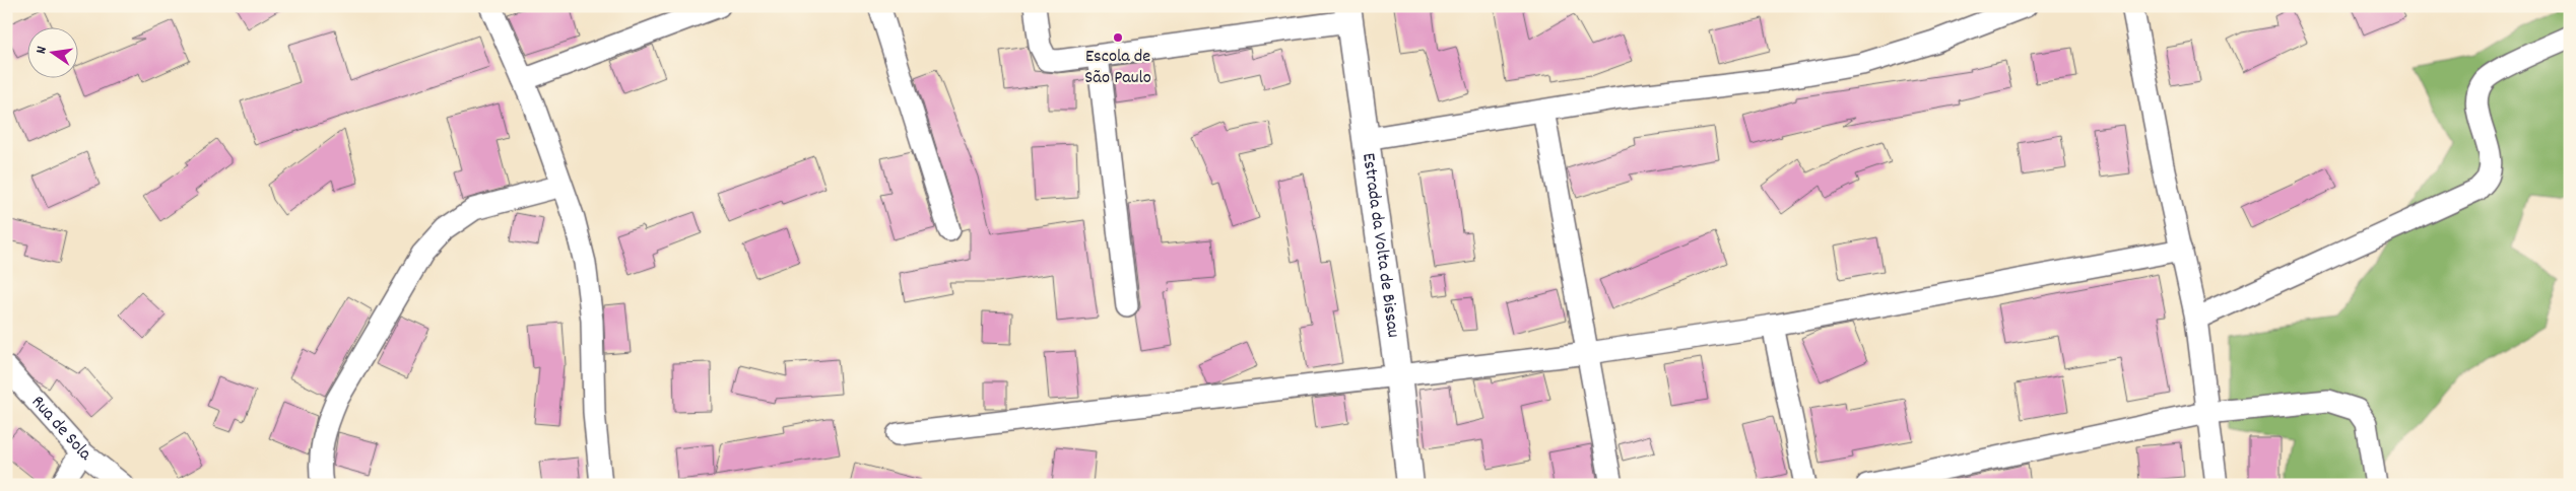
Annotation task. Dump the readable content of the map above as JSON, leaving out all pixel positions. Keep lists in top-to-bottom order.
{
  "streets": {
    "main road": ["Estrada da Volta de Bissau"],
    "street": ["Rua de Sola"]
  },
  "places": ["Escola de São Paulo"],
  "north": "left"
}
